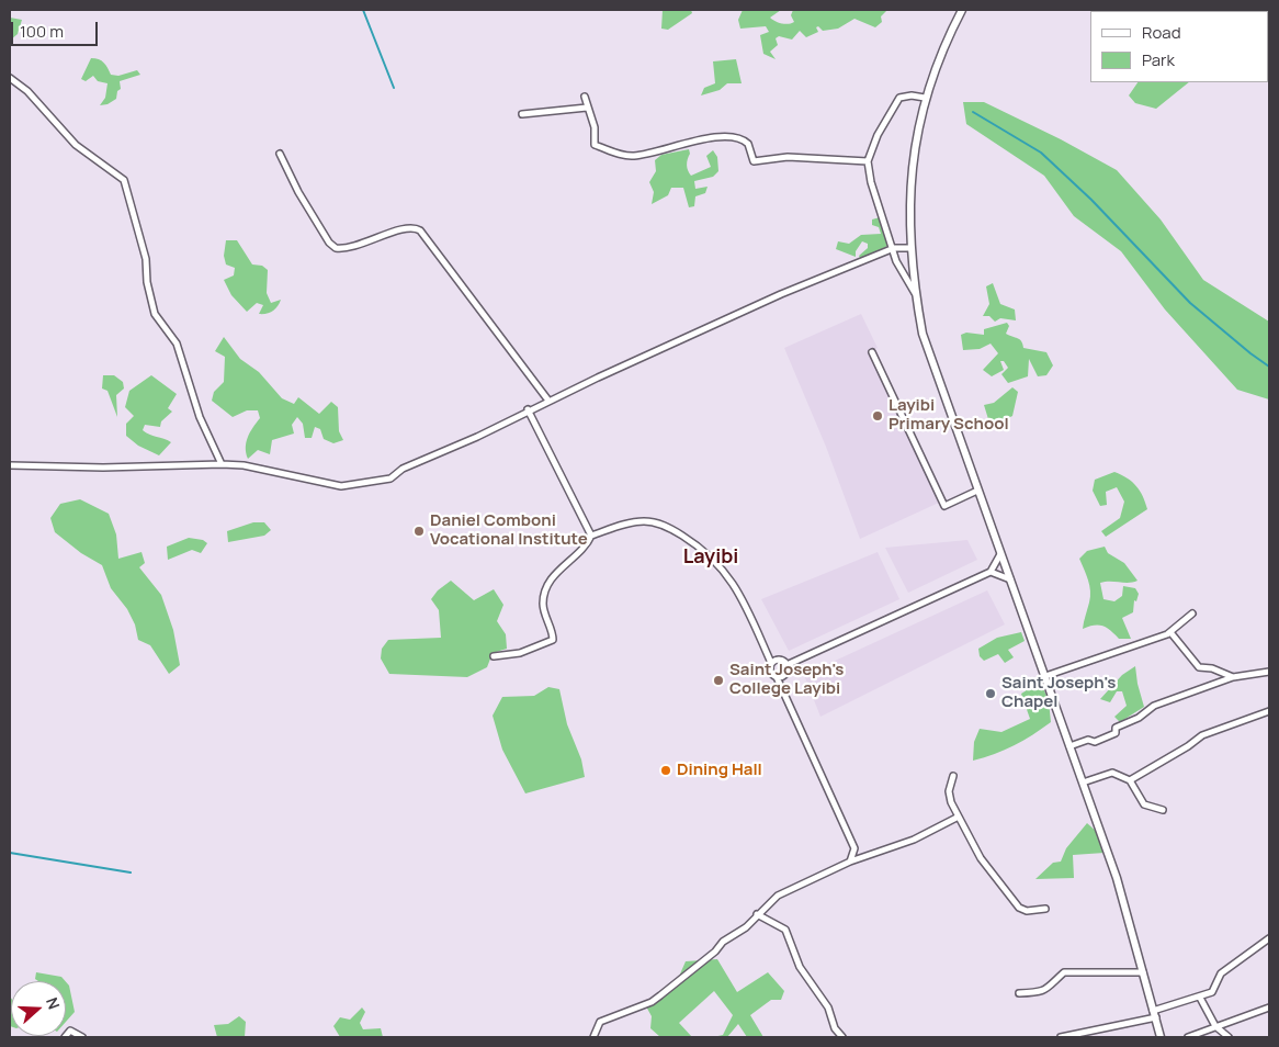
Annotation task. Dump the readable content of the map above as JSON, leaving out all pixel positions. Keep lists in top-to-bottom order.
{
  "districts": ["Layibi"],
  "places": [
    "Layibi Primary School",
    "Daniel Comboni Vocational Institute",
    "Saint Joseph's College Layibi",
    "Saint Joseph's Chapel",
    "Dining Hall"
  ],
  "legend": ["Road", "Park"],
  "scale_bar": "100 m",
  "north": "right"
}
